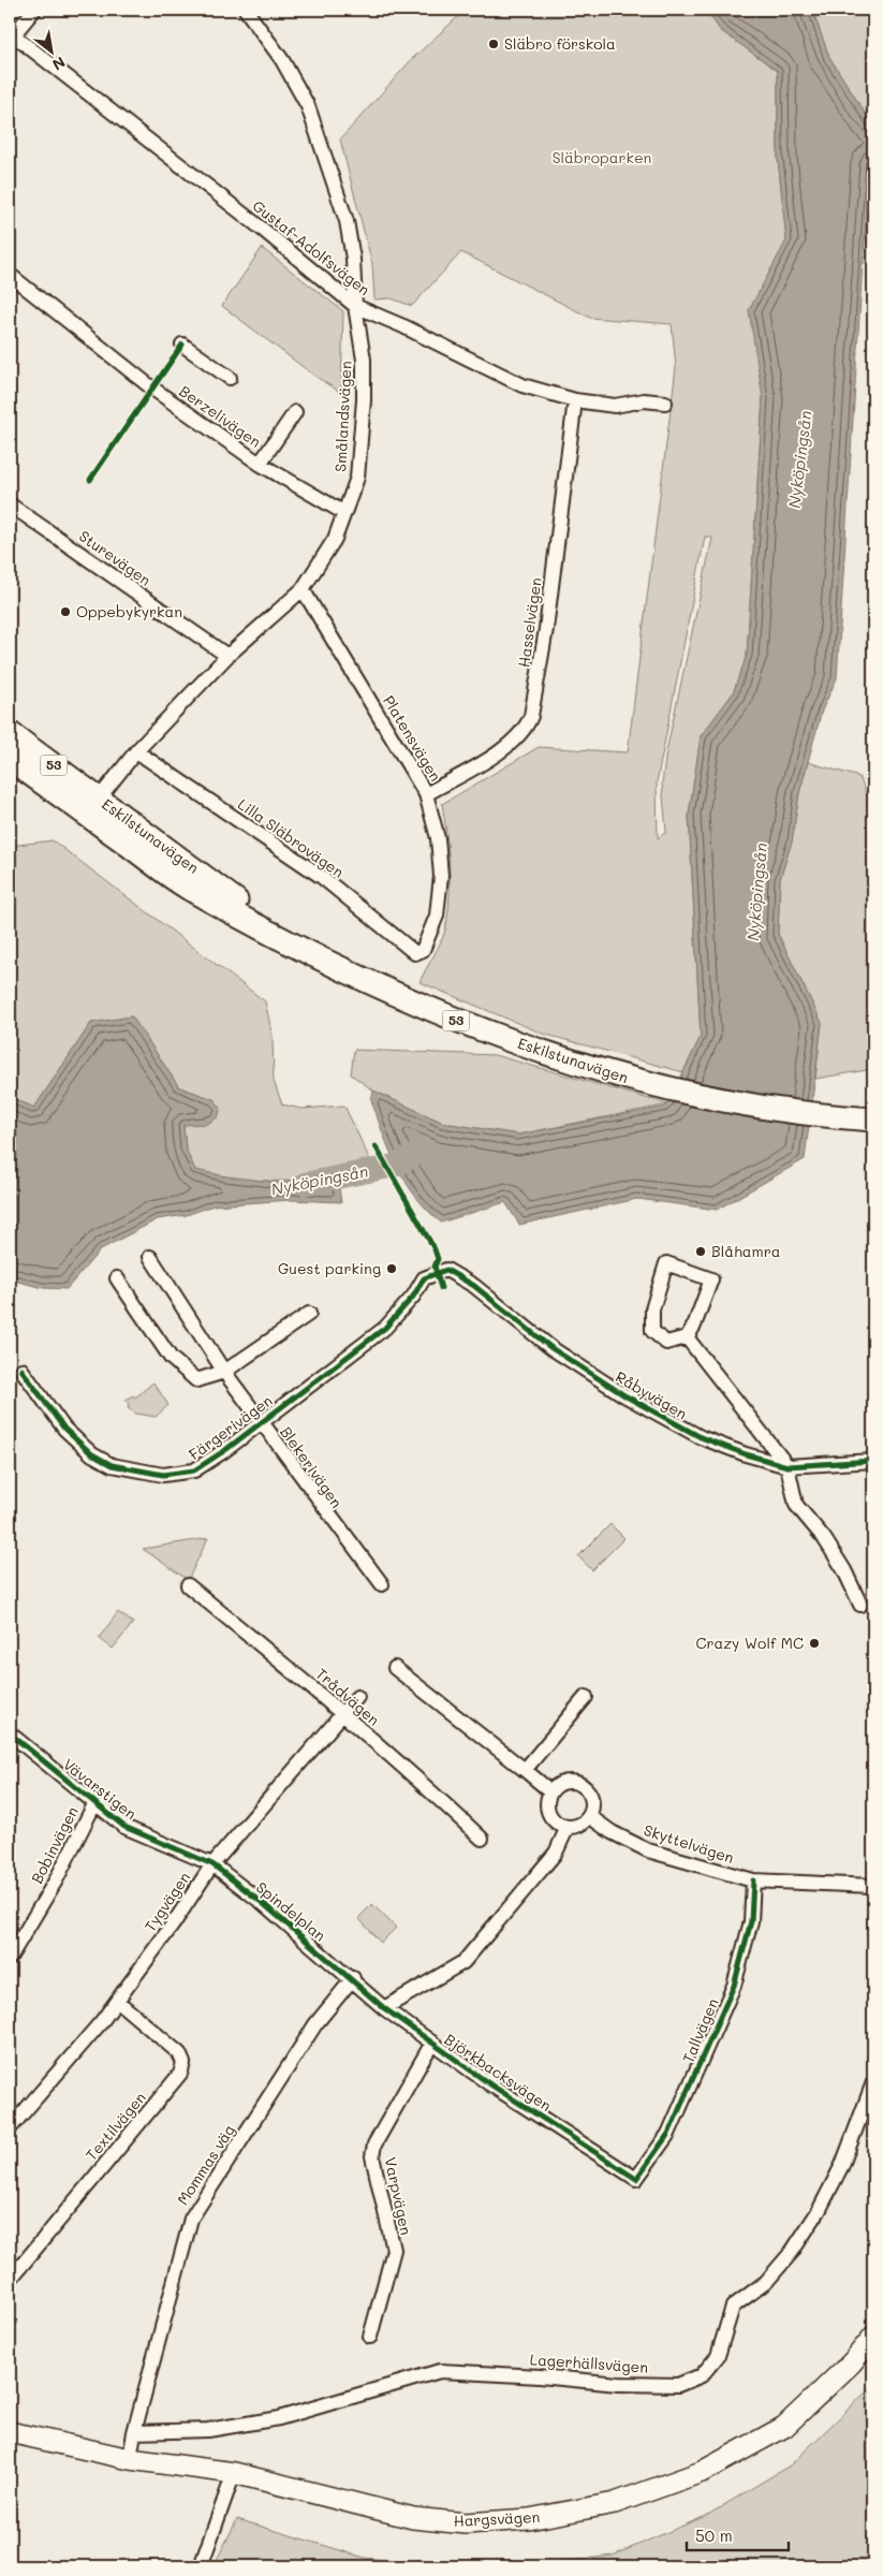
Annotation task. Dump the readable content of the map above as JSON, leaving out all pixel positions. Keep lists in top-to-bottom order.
{
  "streets": {
    "main road": ["53", "Eskilstunavägen"],
    "street": [
      "Gustaf-Adolfsvägen",
      "Berzelivägen",
      "Smålandsvägen",
      "Sturevägen",
      "Hasselvägen",
      "Platensvägen",
      "Lilla Släbrovägen",
      "Råbyvägen",
      "Färgerivägen",
      "Blekerivägen",
      "Trådvägen",
      "Vävarstigen",
      "Skyttelvägen",
      "Bobinvägen",
      "Tygvägen",
      "Spindelplan",
      "Tallvägen",
      "Björkbacksvägen",
      "Textilvägen",
      "Mommas väg",
      "Varpvägen",
      "Lagerhällsvägen",
      "Hargsvägen"
    ]
  },
  "crossings": [
    ["Gustaf-Adolfsvägen", "Smålandsvägen"],
    ["Gustaf-Adolfsvägen", "Hasselvägen"],
    ["Berzelivägen", "Smålandsvägen"],
    ["Smålandsvägen", "Sturevägen"],
    ["Smålandsvägen", "Platensvägen"],
    ["Smålandsvägen", "Eskilstunavägen"],
    ["Smålandsvägen", "Lilla Släbrovägen"],
    ["Hasselvägen", "Platensvägen"],
    ["Platensvägen", "Lilla Släbrovägen"],
    ["Råbyvägen", "Färgerivägen"],
    ["Färgerivägen", "Blekerivägen"],
    ["Trådvägen", "Tygvägen"],
    ["Vävarstigen", "Bobinvägen"],
    ["Vävarstigen", "Tygvägen"],
    ["Vävarstigen", "Spindelplan"],
    ["Skyttelvägen", "Tallvägen"],
    ["Tygvägen", "Spindelplan"],
    ["Tygvägen", "Textilvägen"],
    ["Spindelplan", "Björkbacksvägen"],
    ["Spindelplan", "Mommas väg"],
    ["Tallvägen", "Björkbacksvägen"],
    ["Björkbacksvägen", "Mommas väg"],
    ["Björkbacksvägen", "Varpvägen"],
    ["Mommas väg", "Lagerhällsvägen"],
    ["Mommas väg", "Hargsvägen"]
  ],
  "water": ["Nyköpingsån"],
  "parks": ["Släbroparken"],
  "places": [
    "Släbro förskola",
    "Oppebykyrkan",
    "Blåhamra",
    "Guest parking",
    "Crazy Wolf MC"
  ],
  "scale_bar": "50 m",
  "north": "bottom right"
}
